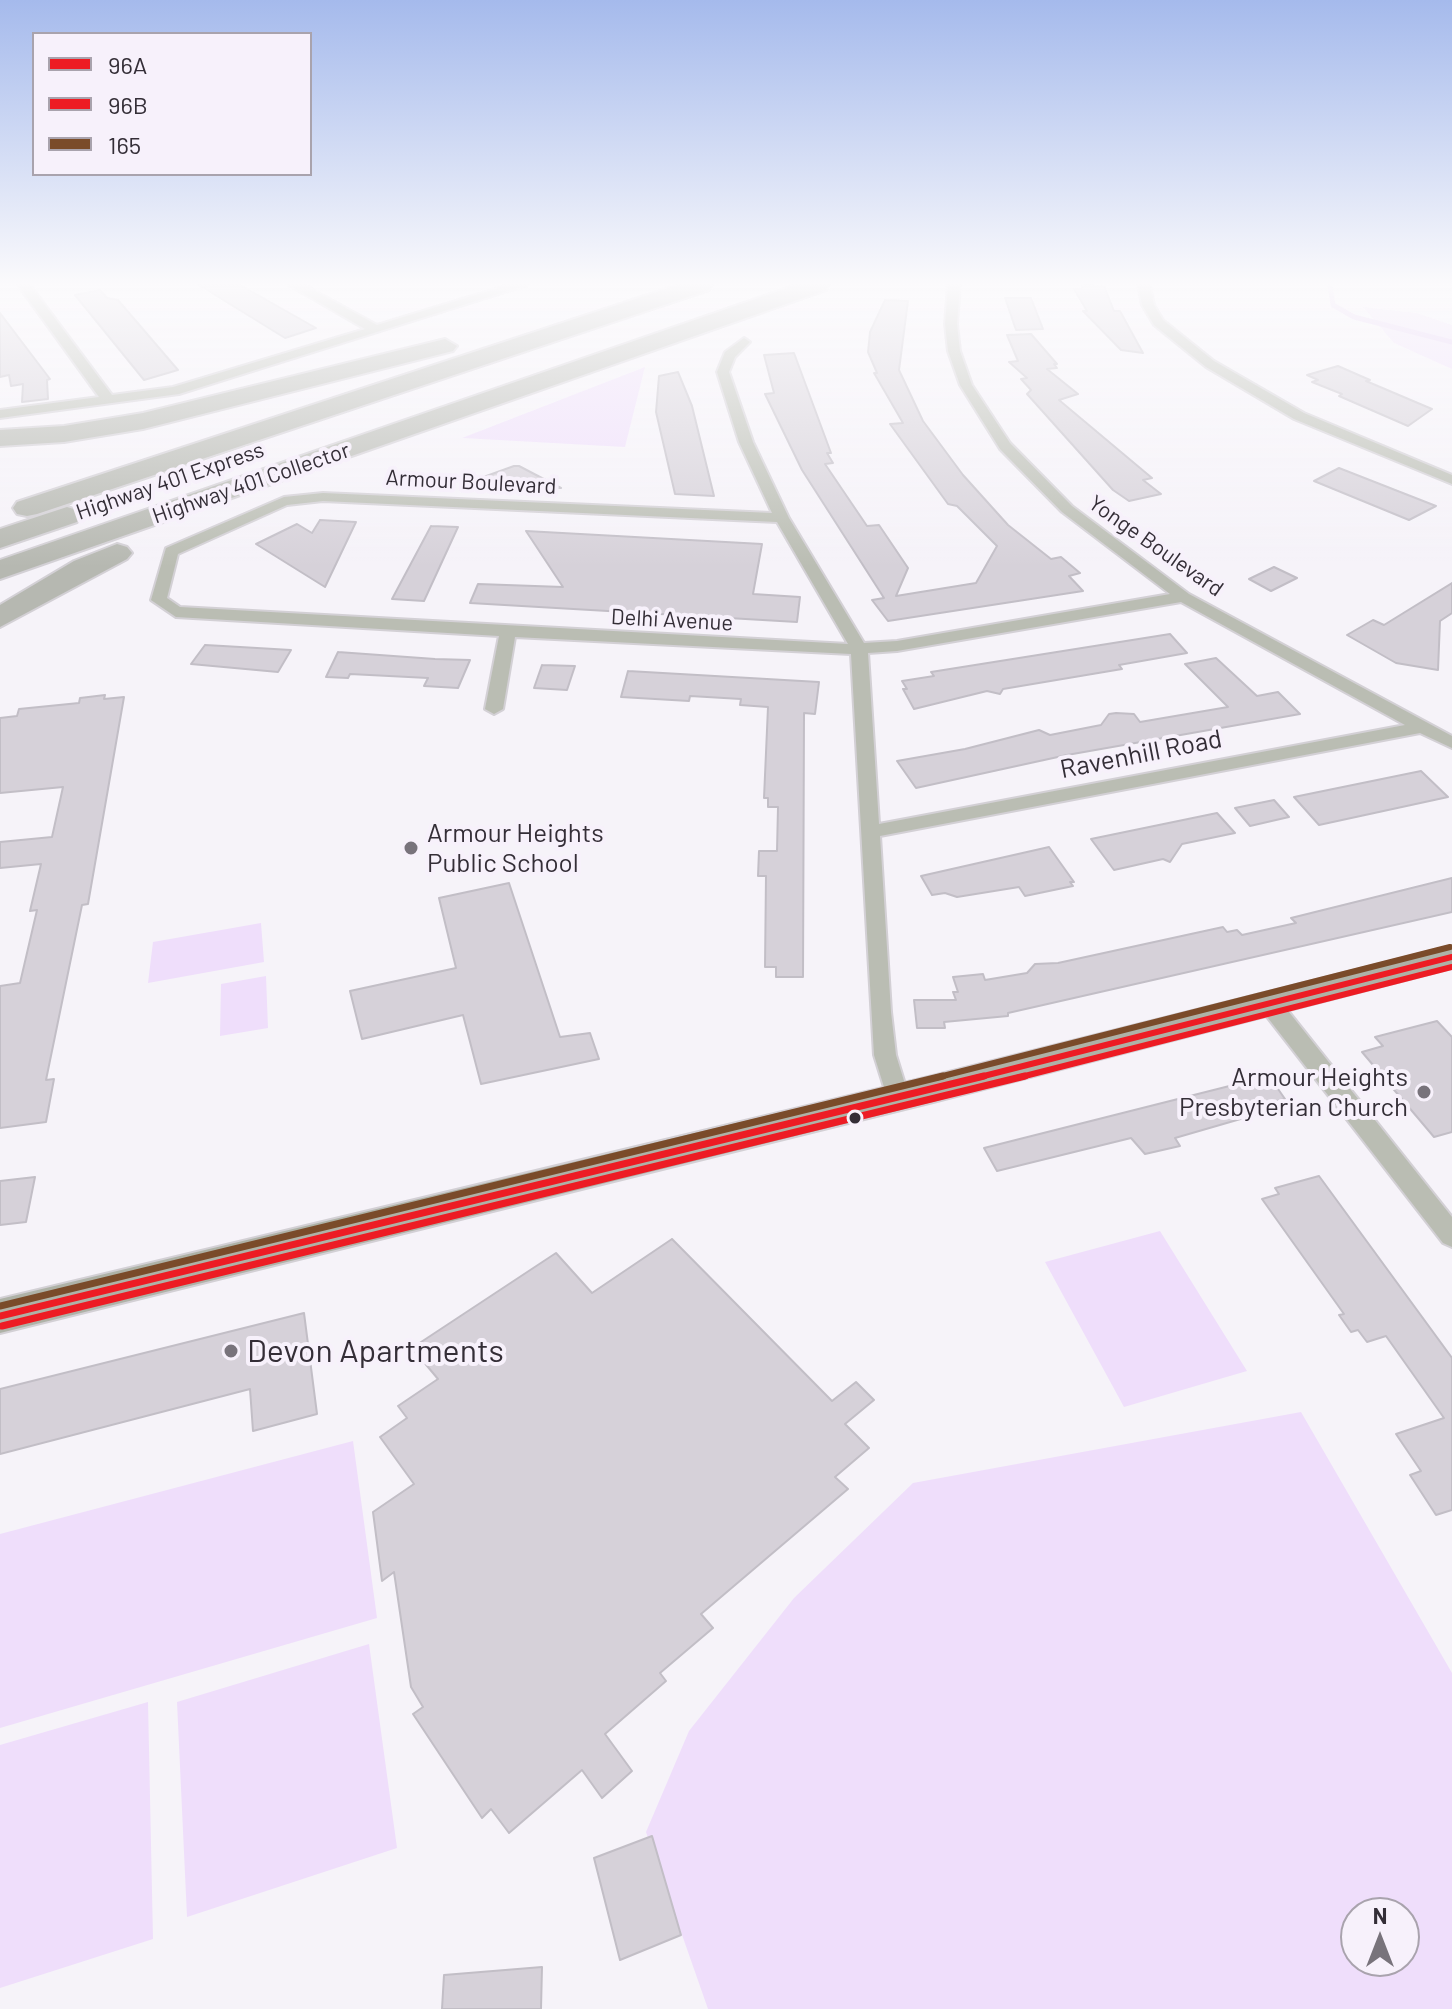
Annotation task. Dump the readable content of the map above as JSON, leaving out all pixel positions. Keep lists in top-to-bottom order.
{
  "streets": {
    "highway": ["Highway 401 Express", "Highway 401 Collector"],
    "street": [
      "Armour Boulevard",
      "Yonge Boulevard",
      "Delhi Avenue",
      "Ravenhill Road"
    ]
  },
  "crossings": [
    ["Armour Boulevard", "Delhi Avenue"],
    ["Yonge Boulevard", "Delhi Avenue"],
    ["Yonge Boulevard", "Ravenhill Road"]
  ],
  "places": ["Armour Heights Public School", "Armour Heights Presbyterian Church", "Devon Apartments"],
  "lines": ["transit line 165", "transit line 96A", "transit line 96B"],
  "legend": ["96A", "96B", "165"],
  "north": "top"
}
